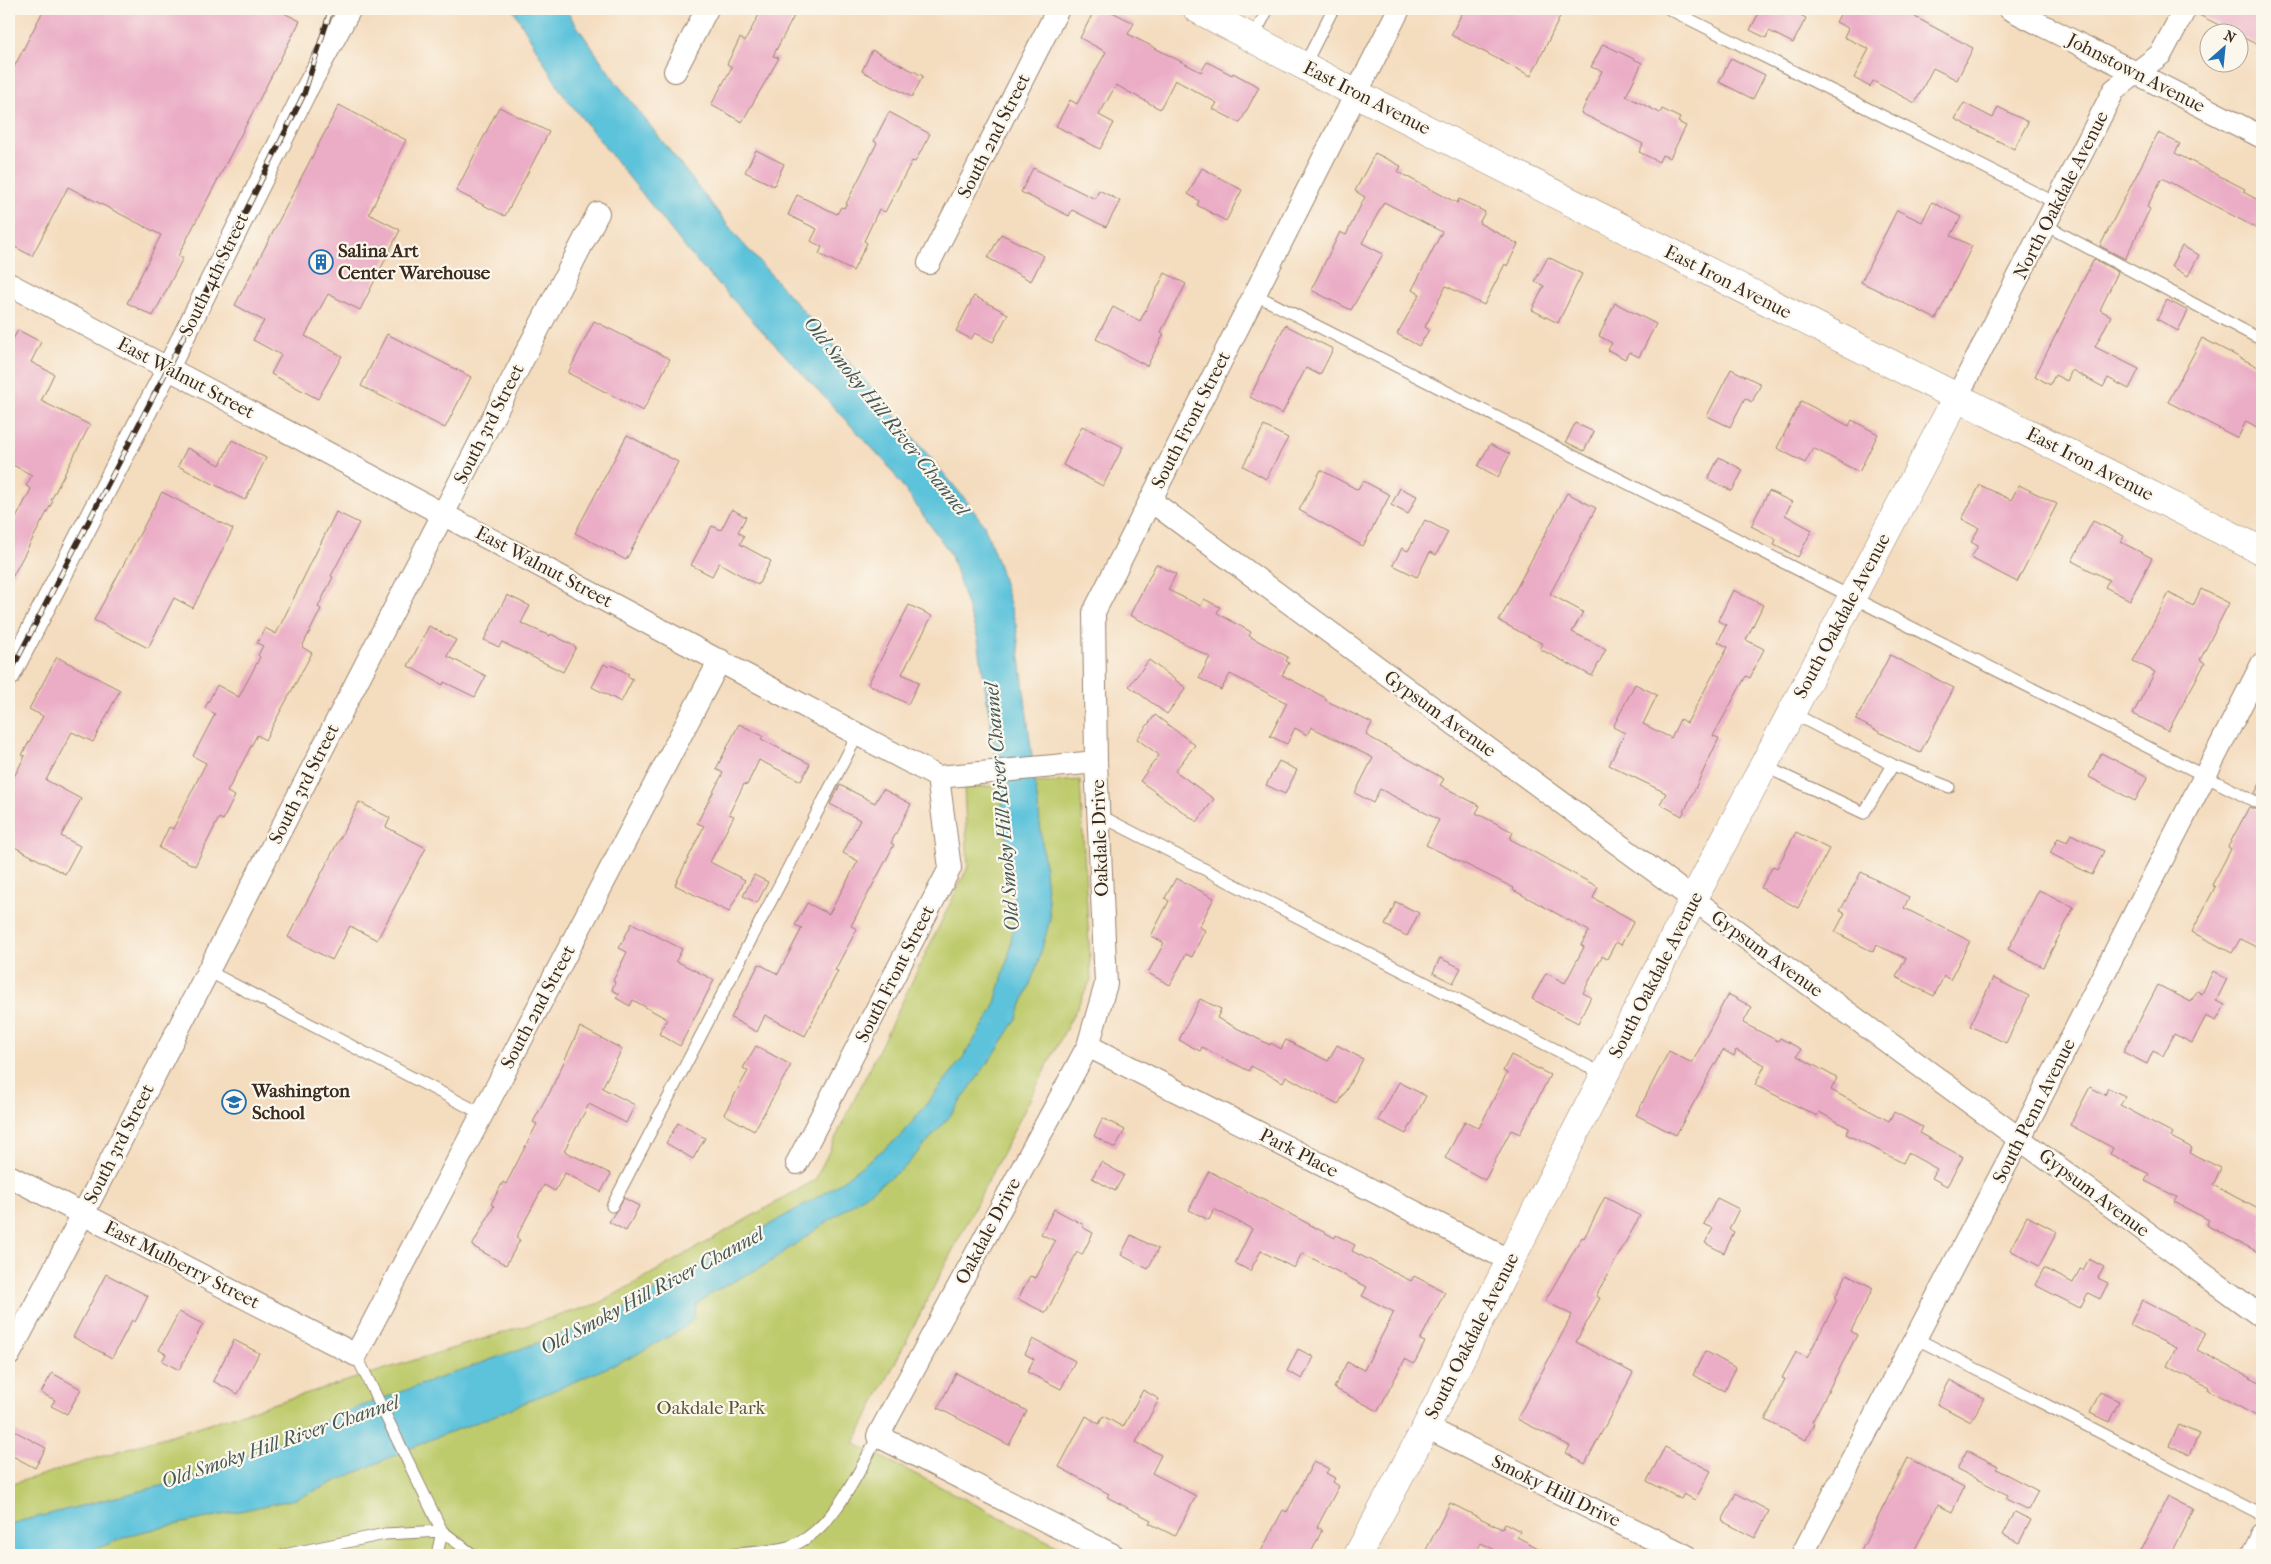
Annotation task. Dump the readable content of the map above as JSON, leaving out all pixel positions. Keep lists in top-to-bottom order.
{
  "streets": {
    "street": [
      "Johnstown Avenue",
      "East Iron Avenue",
      "South 2nd Street",
      "North Oakdale Avenue",
      "South 4th Street",
      "East Walnut Street",
      "South Front Street",
      "South 3rd Street",
      "South Oakdale Avenue",
      "Gypsum Avenue",
      "Oakdale Drive",
      "South Penn Avenue",
      "Park Place",
      "East Mulberry Street",
      "Smoky Hill Drive"
    ]
  },
  "crossings": [
    ["Johnstown Avenue", "North Oakdale Avenue"],
    ["East Iron Avenue", "North Oakdale Avenue"],
    ["East Iron Avenue", "South Front Street"],
    ["East Iron Avenue", "South Oakdale Avenue"],
    ["South 2nd Street", "East Walnut Street"],
    ["South 2nd Street", "East Mulberry Street"],
    ["North Oakdale Avenue", "South Oakdale Avenue"],
    ["South 4th Street", "East Walnut Street"],
    ["East Walnut Street", "South Front Street"],
    ["East Walnut Street", "South 3rd Street"],
    ["South Front Street", "Gypsum Avenue"],
    ["South Front Street", "Oakdale Drive"],
    ["South 3rd Street", "East Mulberry Street"],
    ["South Oakdale Avenue", "Gypsum Avenue"],
    ["South Oakdale Avenue", "Park Place"],
    ["South Oakdale Avenue", "Smoky Hill Drive"],
    ["Gypsum Avenue", "South Penn Avenue"],
    ["Oakdale Drive", "Park Place"]
  ],
  "water": ["Old Smoky Hill River Channel"],
  "parks": ["Oakdale Park"],
  "places": {
    "building": ["Salina Art Center Warehouse"],
    "school or university": ["Washington School"]
  },
  "north": "top right"
}
